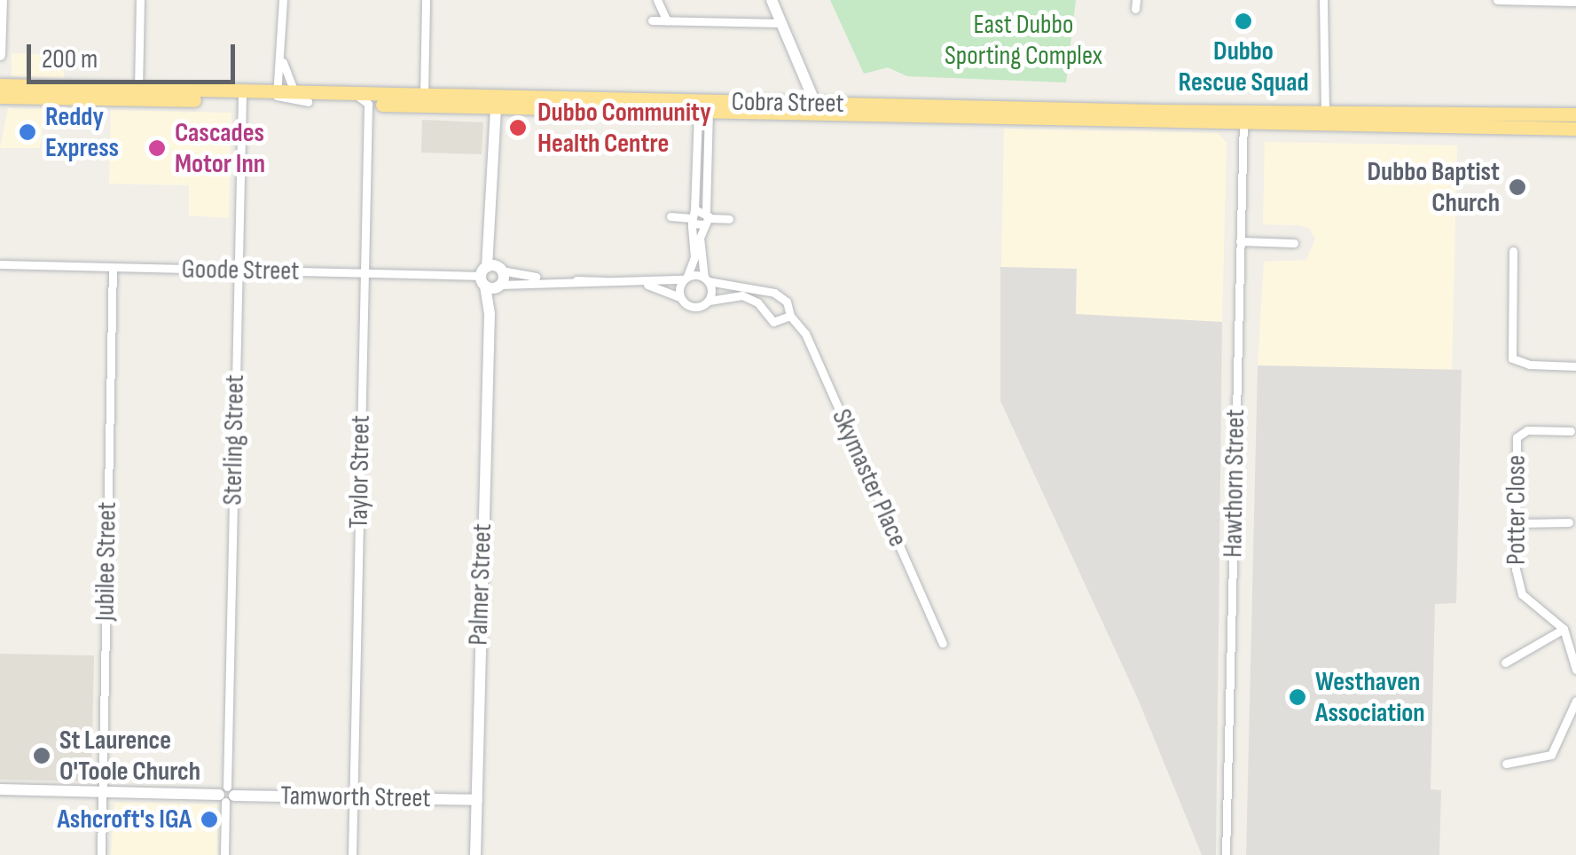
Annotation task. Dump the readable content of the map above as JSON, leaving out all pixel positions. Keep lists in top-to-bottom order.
{
  "streets": {
    "highway": ["Cobra Street"],
    "street": [
      "Goode Street",
      "Sterling Street",
      "Taylor Street",
      "Skymaster Place",
      "Hawthorn Street",
      "Potter Close",
      "Jubilee Street",
      "Palmer Street",
      "Tamworth Street"
    ]
  },
  "crossings": [
    ["Cobra Street", "Sterling Street"],
    ["Cobra Street", "Taylor Street"],
    ["Cobra Street", "Hawthorn Street"],
    ["Cobra Street", "Palmer Street"],
    ["Goode Street", "Sterling Street"],
    ["Goode Street", "Taylor Street"],
    ["Goode Street", "Skymaster Place"],
    ["Goode Street", "Jubilee Street"],
    ["Goode Street", "Palmer Street"],
    ["Sterling Street", "Tamworth Street"],
    ["Taylor Street", "Tamworth Street"],
    ["Jubilee Street", "Tamworth Street"],
    ["Palmer Street", "Tamworth Street"]
  ],
  "parks": ["East Dubbo Sporting Complex"],
  "places": [
    "Dubbo Rescue Squad",
    "Dubbo Community Health Centre",
    "Reddy Express",
    "Cascades Motor Inn",
    "Dubbo Baptist Church",
    "Westhaven Association",
    "St Laurence O'Toole Church",
    "Ashcroft's IGA"
  ],
  "scale_bar": "200 m"
}
